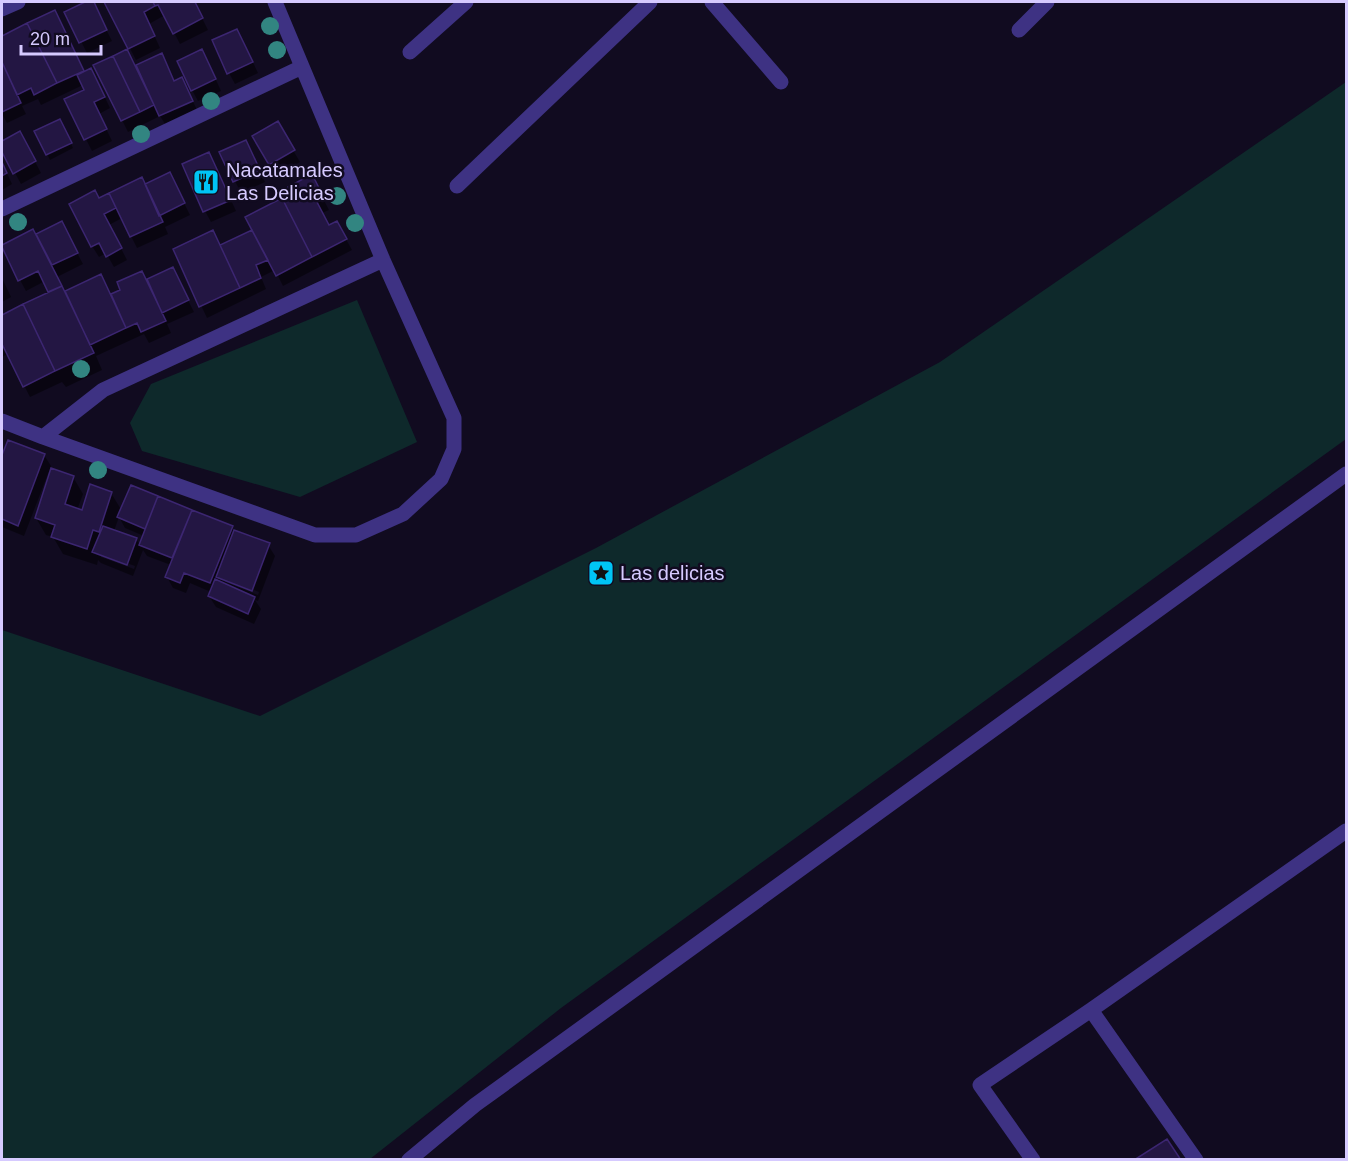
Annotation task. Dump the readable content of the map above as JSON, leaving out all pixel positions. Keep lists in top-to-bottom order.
{
  "places": {
    "restaurant": ["Nacatamales Las Delicias"],
    "place": ["Las delicias"]
  },
  "scale_bar": "20 m"
}
